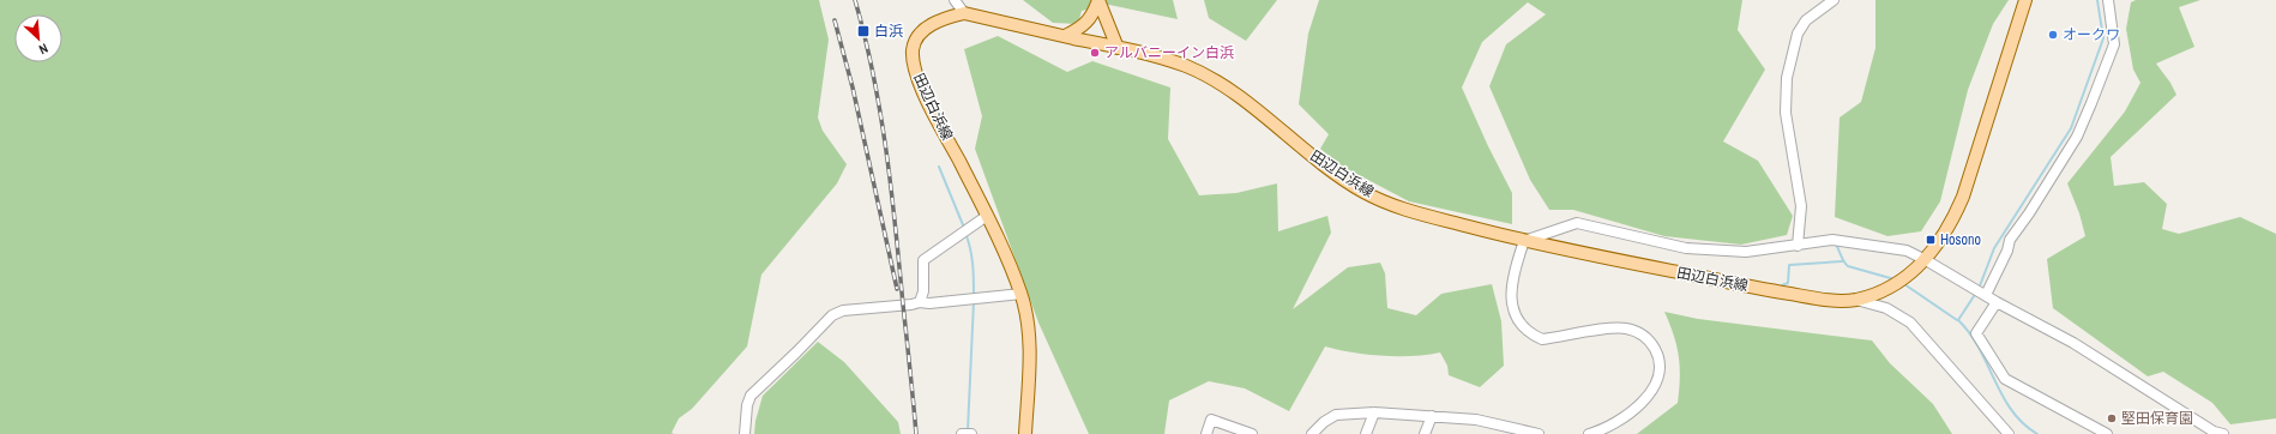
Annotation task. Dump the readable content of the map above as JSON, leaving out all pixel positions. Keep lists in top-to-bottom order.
{
  "streets": {
    "main road": ["田辺白浜線"]
  },
  "places": {
    "transit": ["白浜", "Hosono"],
    "other": ["オークワ", "アルバニーイン白浜", "堅田保育園"]
  },
  "north": "bottom right"
}
